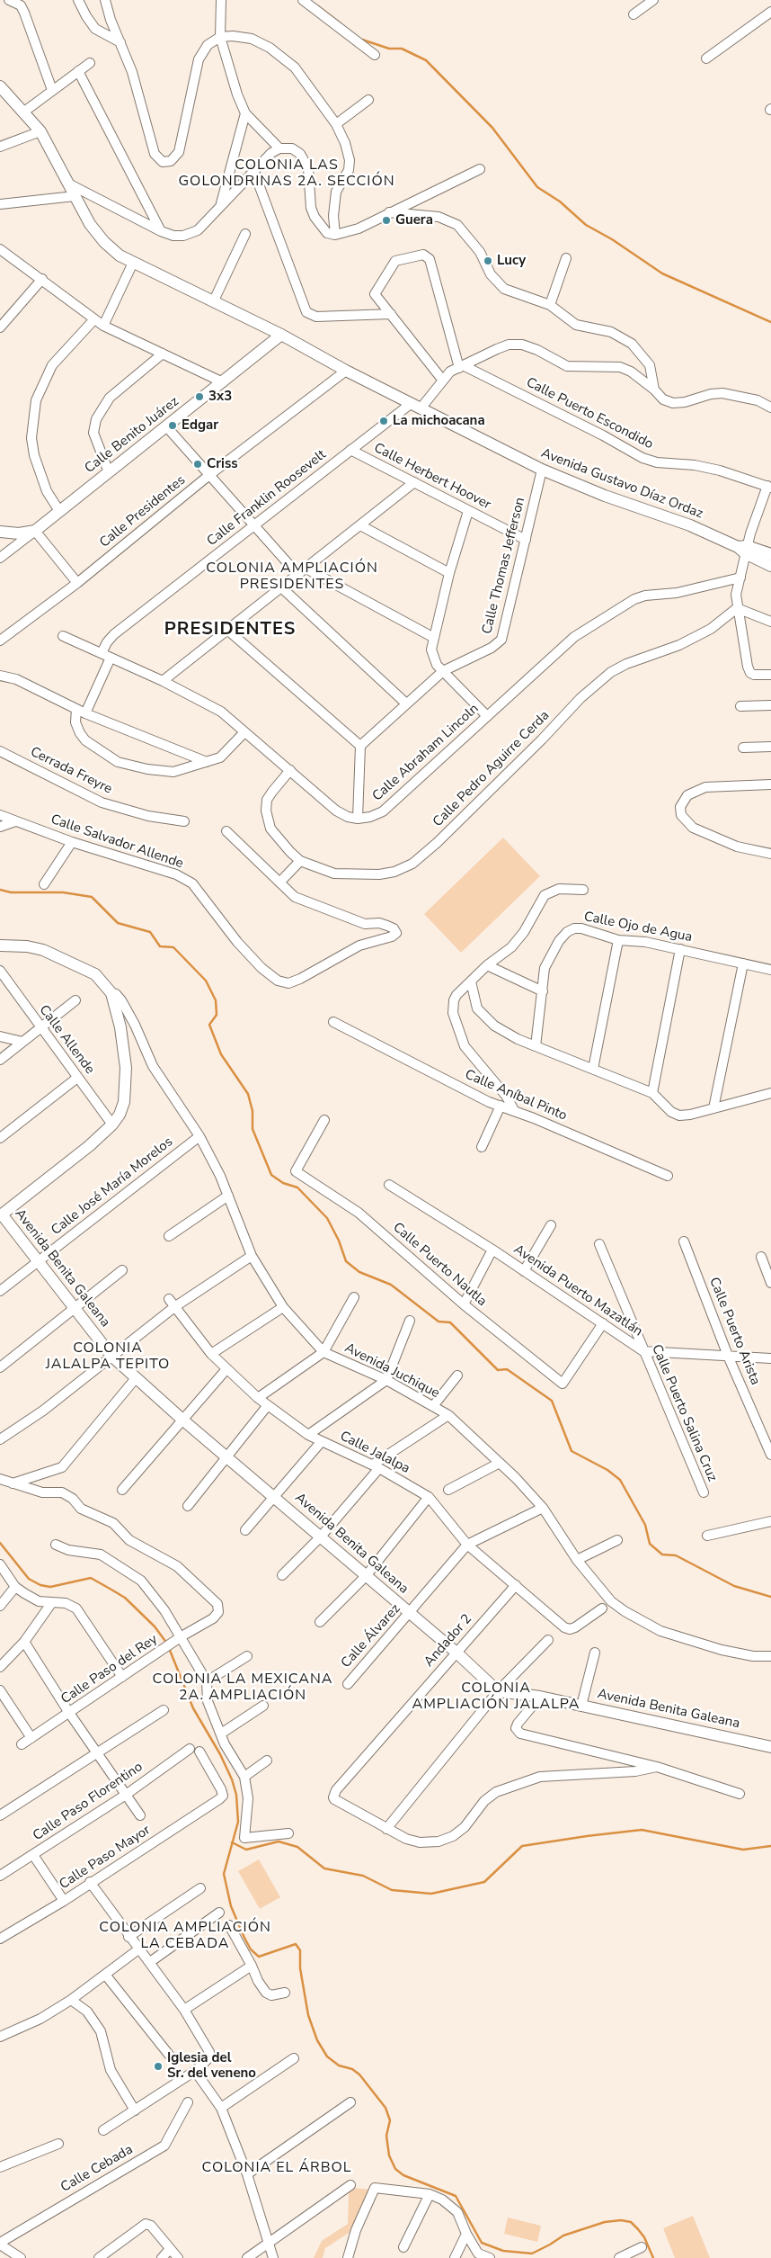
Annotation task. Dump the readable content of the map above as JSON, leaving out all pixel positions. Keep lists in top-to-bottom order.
{
  "streets": {
    "street": [
      "Calle Puerto Escondido",
      "Calle Benito Juárez",
      "Calle Herbert Hoover",
      "Avenida Gustavo Díaz Ordaz",
      "Calle Franklin Roosevelt",
      "Calle Presidentes",
      "Calle Thomas Jefferson",
      "Calle Abraham Lincoln",
      "Calle Pedro Aguirre Cerda",
      "Cerrada Freyre",
      "Calle Salvador Allende",
      "Calle Ojo de Agua",
      "Calle Allende",
      "Calle Aníbal Pinto",
      "Calle José María Morelos",
      "Calle Puerto Nautla",
      "Avenida Benita Galeana",
      "Avenida Puerto Mazatlán",
      "Calle Puerto Arista",
      "Avenida Juchique",
      "Calle Puerto Salina Cruz",
      "Calle Jalalpa",
      "Calle Álvarez",
      "Andador 2",
      "Calle Paso del Rey",
      "Calle Paso Florentino",
      "Calle Paso Mayor",
      "Calle Cebada"
    ]
  },
  "crossings": [
    ["Calle Puerto Escondido", "Avenida Gustavo Díaz Ordaz"],
    ["Calle Puerto Escondido", "Calle Franklin Roosevelt"],
    ["Calle Benito Juárez", "Avenida Gustavo Díaz Ordaz"],
    ["Calle Herbert Hoover", "Calle Franklin Roosevelt"],
    ["Calle Herbert Hoover", "Calle Thomas Jefferson"],
    ["Avenida Gustavo Díaz Ordaz", "Calle Franklin Roosevelt"],
    ["Avenida Gustavo Díaz Ordaz", "Calle Presidentes"],
    ["Avenida Gustavo Díaz Ordaz", "Calle Thomas Jefferson"],
    ["Calle José María Morelos", "Avenida Benita Galeana"],
    ["Calle José María Morelos", "Avenida Juchique"],
    ["Calle Puerto Nautla", "Avenida Puerto Mazatlán"],
    ["Avenida Benita Galeana", "Calle Álvarez"],
    ["Avenida Benita Galeana", "Andador 2"],
    ["Avenida Puerto Mazatlán", "Calle Puerto Arista"],
    ["Avenida Puerto Mazatlán", "Calle Puerto Salina Cruz"],
    ["Calle Jalalpa", "Calle Álvarez"],
    ["Calle Jalalpa", "Andador 2"],
    ["Calle Paso Florentino", "Calle Paso Mayor"]
  ],
  "districts": [
    "COLONIA LAS GOLONDRINAS 2A. SECCIÓN",
    "COLONIA AMPLIACIÓN PRESIDENTES",
    "PRESIDENTES",
    "COLONIA JALALPA TEPITO",
    "COLONIA LA MEXICANA 2A. AMPLIACIÓN",
    "COLONIA AMPLIACIÓN JALALPA",
    "COLONIA AMPLIACIÓN LA CEBADA",
    "COLONIA EL ÁRBOL"
  ],
  "places": [
    "Guera",
    "Lucy",
    "3x3",
    "La michoacana",
    "Edgar",
    "Criss",
    "Iglesia del Sr. del veneno"
  ]
}
